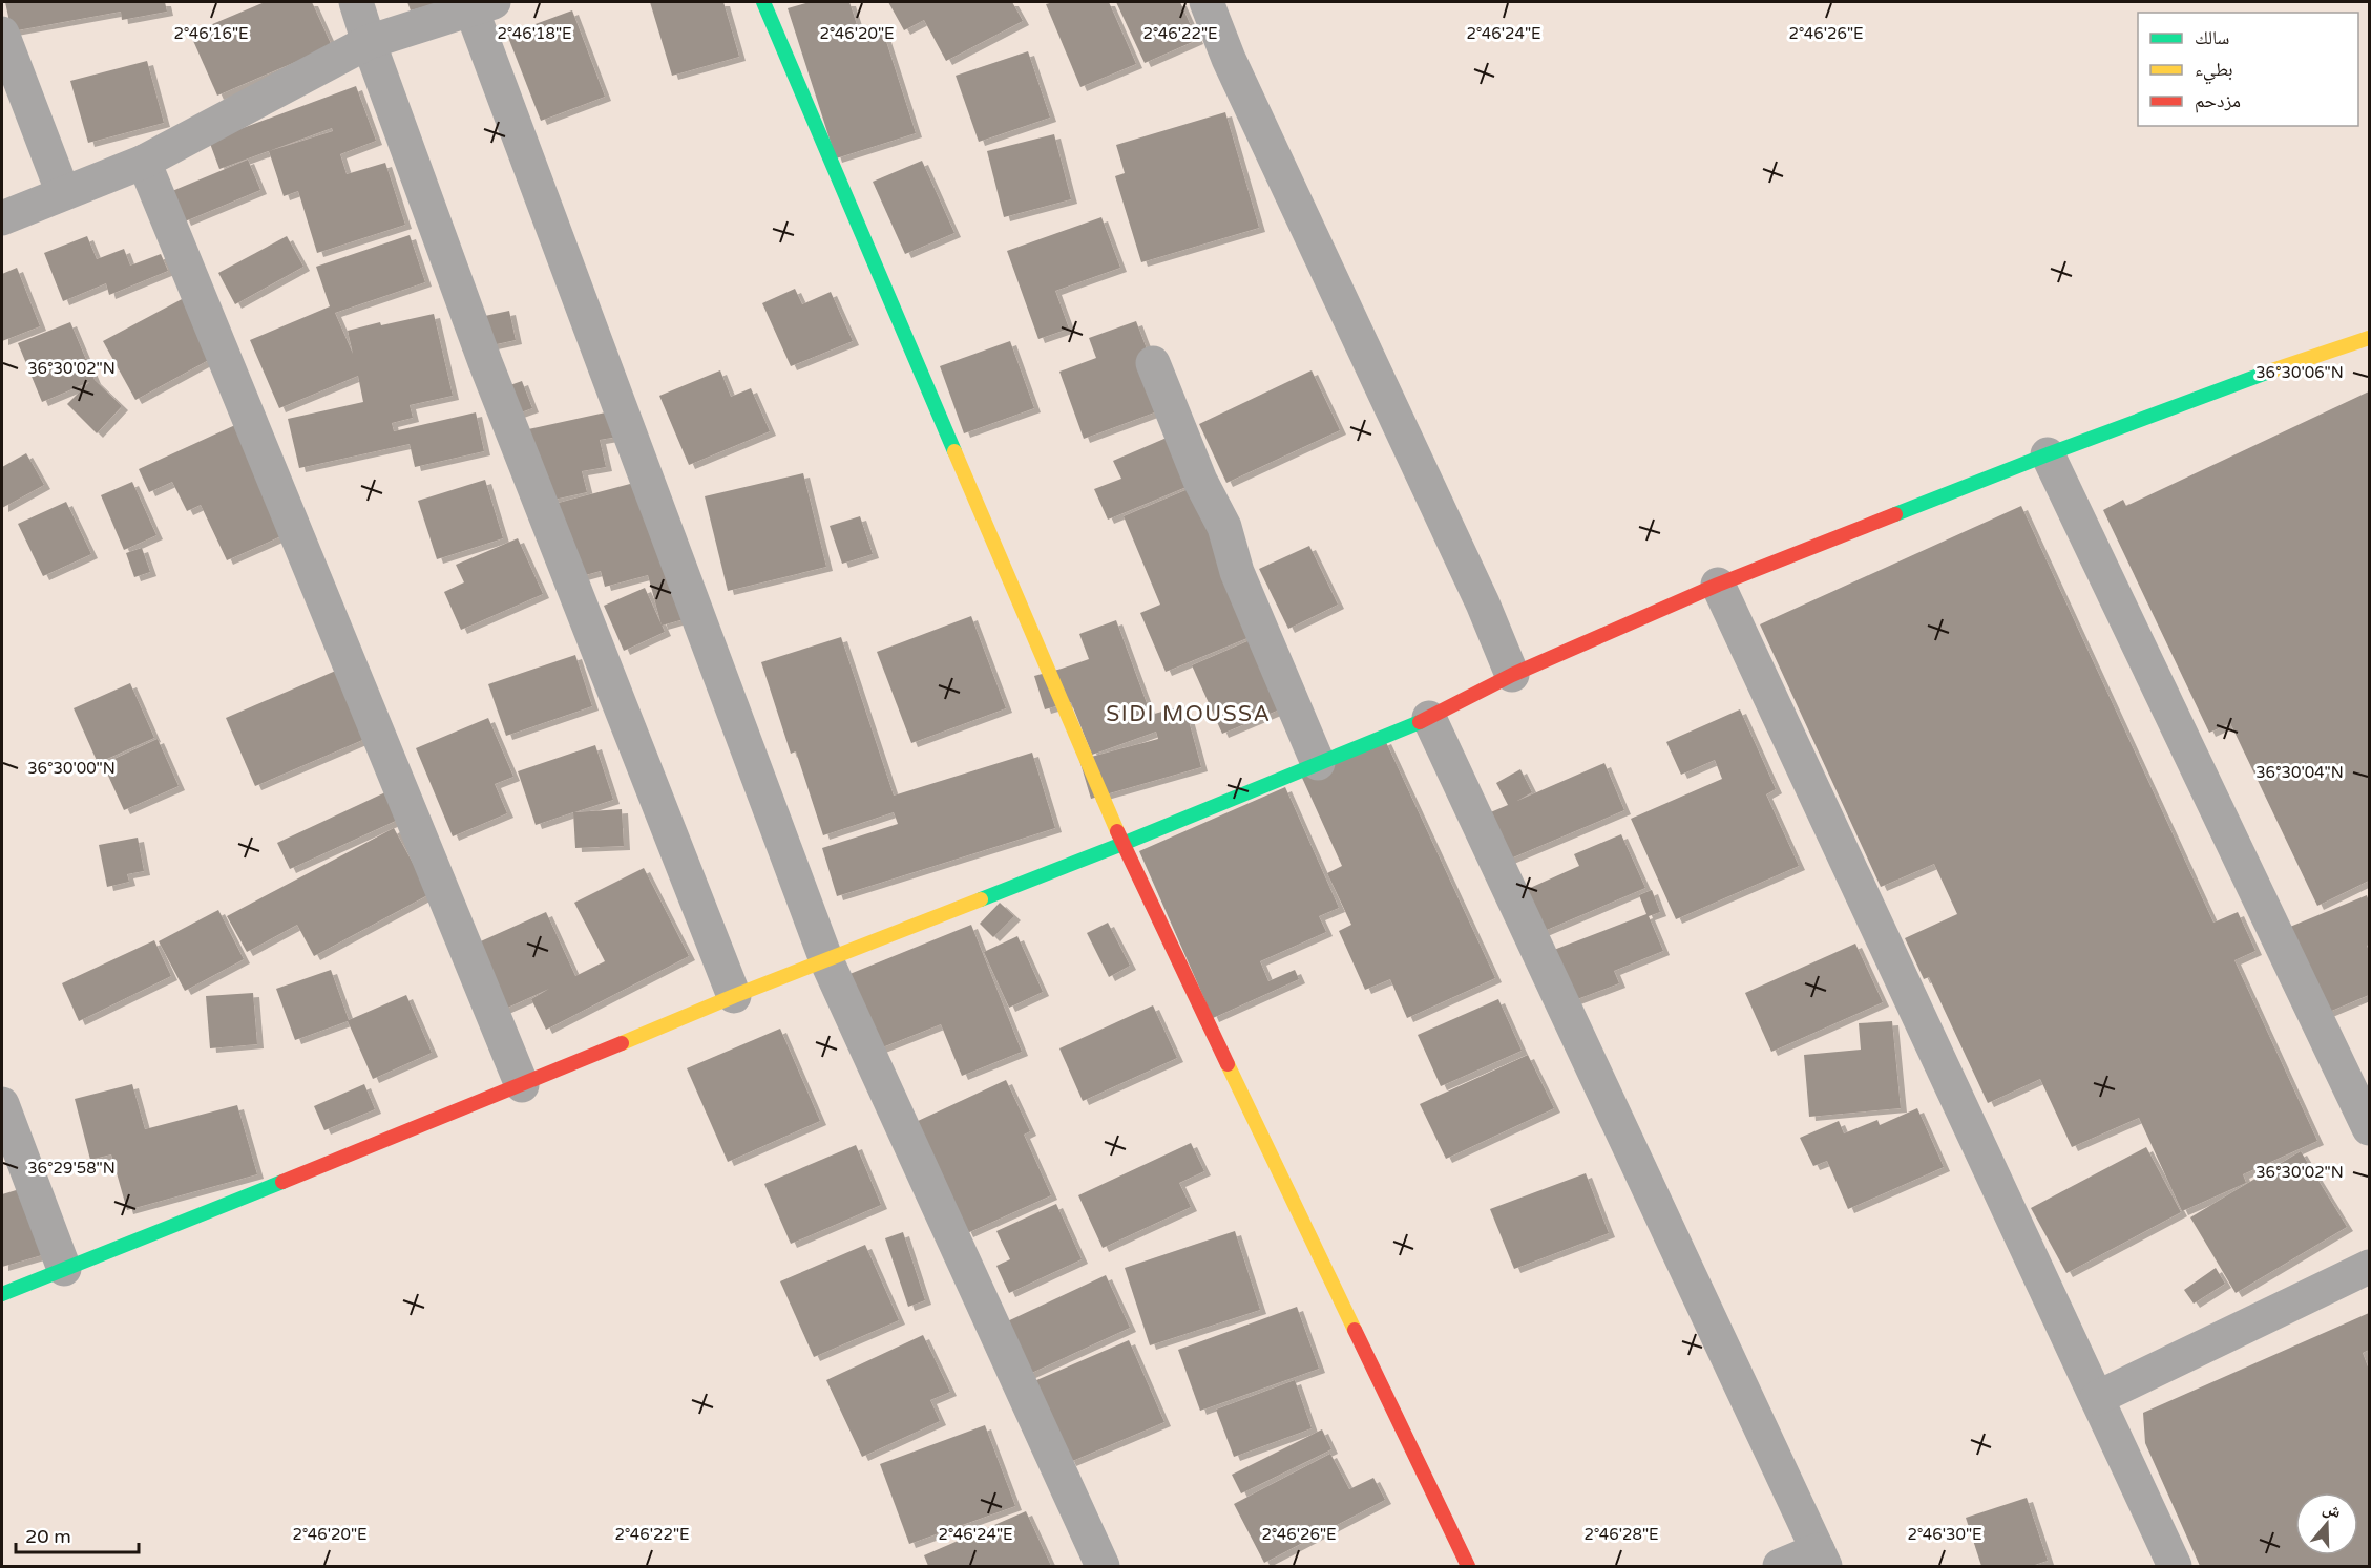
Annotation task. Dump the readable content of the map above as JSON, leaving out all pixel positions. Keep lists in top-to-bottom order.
{
  "districts": ["SIDI MOUSSA"],
  "legend": ["سالك", "بطيء", "مزدحم"],
  "scale_bar": "20 m",
  "north": "top",
  "coordinates": [
    "2°46'16\"E",
    "2°46'18\"E",
    "2°46'20\"E",
    "2°46'22\"E",
    "2°46'24\"E",
    "2°46'26\"E",
    "36°30'02\"N",
    "36°30'06\"N",
    "36°30'00\"N",
    "36°30'04\"N",
    "36°29'58\"N",
    "2°46'28\"E",
    "2°46'30\"E"
  ]
}
